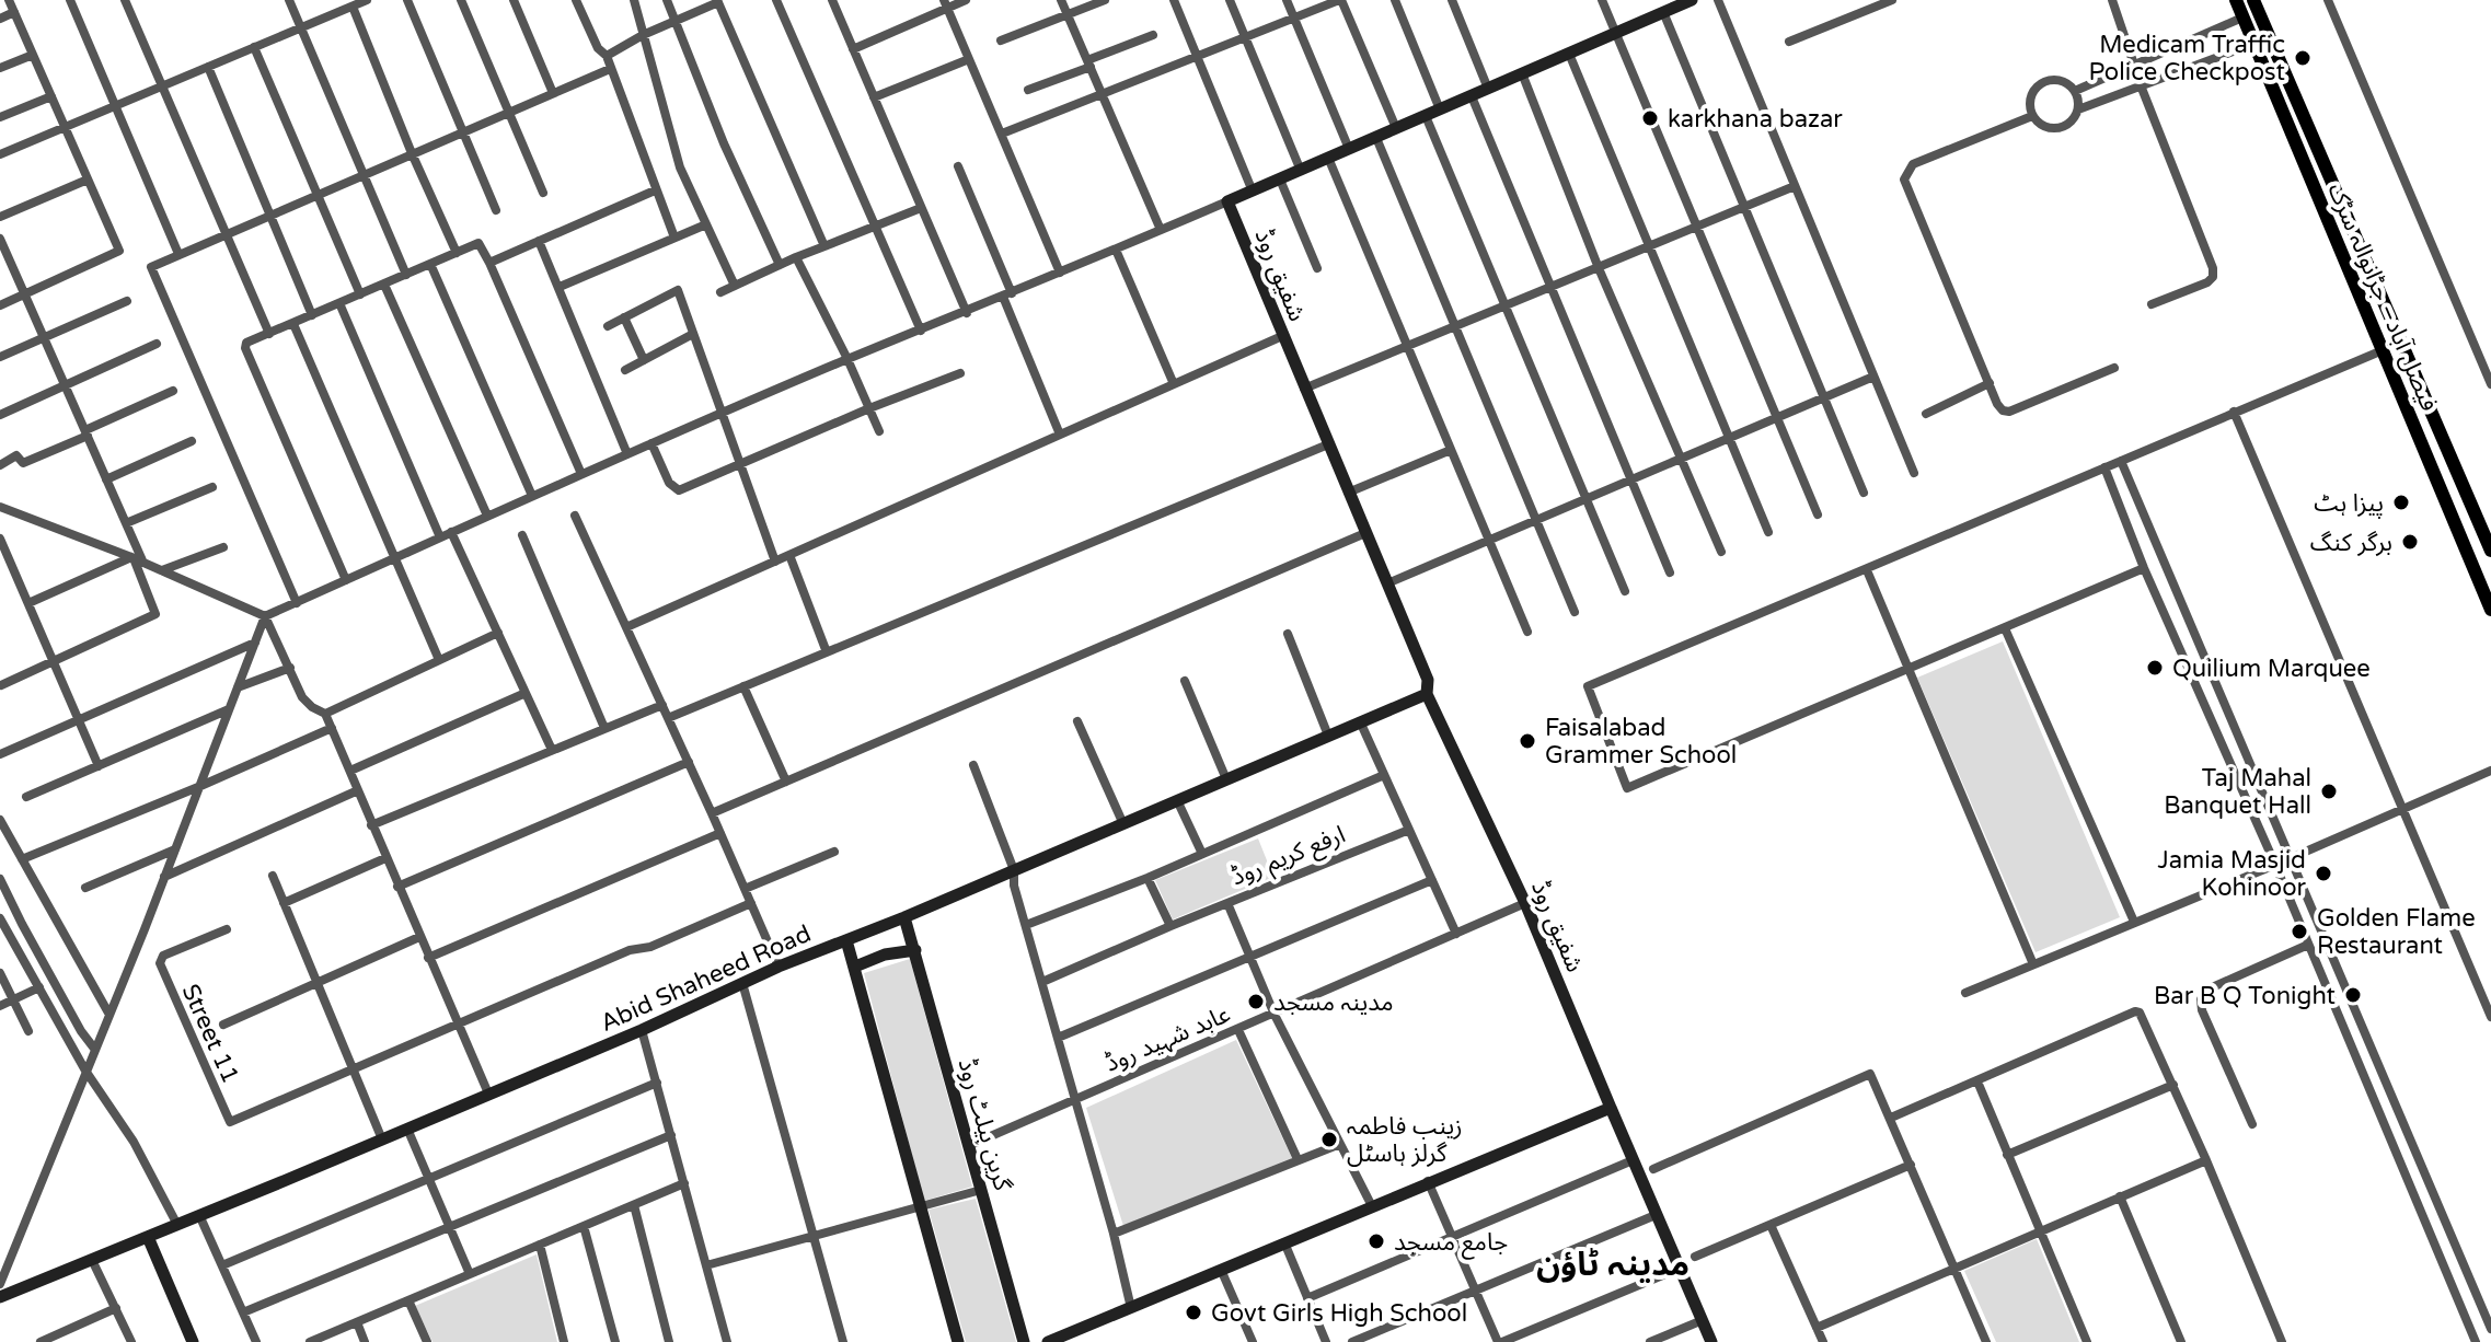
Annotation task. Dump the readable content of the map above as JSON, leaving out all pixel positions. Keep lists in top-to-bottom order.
{
  "streets": {
    "main road": ["فیصل آباد– جڑانوالہ سڑک"],
    "street": [
      "شفیق روڈ",
      "ارفع کریم روڈ",
      "Abid Shaheed Road",
      "Street 11",
      "عابد شہید روڈ",
      "گرین بیلٹ روڈ"
    ]
  },
  "crossings": [
    ["شفیق روڈ", "Abid Shaheed Road"],
    ["شفیق روڈ", "عابد شہید روڈ"],
    ["ارفع کریم روڈ", "عابد شہید روڈ"],
    ["Abid Shaheed Road", "گرین بیلٹ روڈ"],
    ["عابد شہید روڈ", "گرین بیلٹ روڈ"]
  ],
  "districts": ["مدینہ ٹاؤن"],
  "places": [
    "Medicam Traffic Police Checkpost",
    "karkhana bazar",
    "پیزا ہٹ",
    "برگر کنگ",
    "Quilium Marquee",
    "Faisalabad Grammer School",
    "Taj Mahal Banquet Hall",
    "Jamia Masjid Kohinoor",
    "Golden Flame Restaurant",
    "Bar B Q Tonight",
    "مدینہ مسجد",
    "زینب فاطمہ گرلز ہاسٹل",
    "جامع مسجد",
    "Govt Girls High School"
  ]
}
